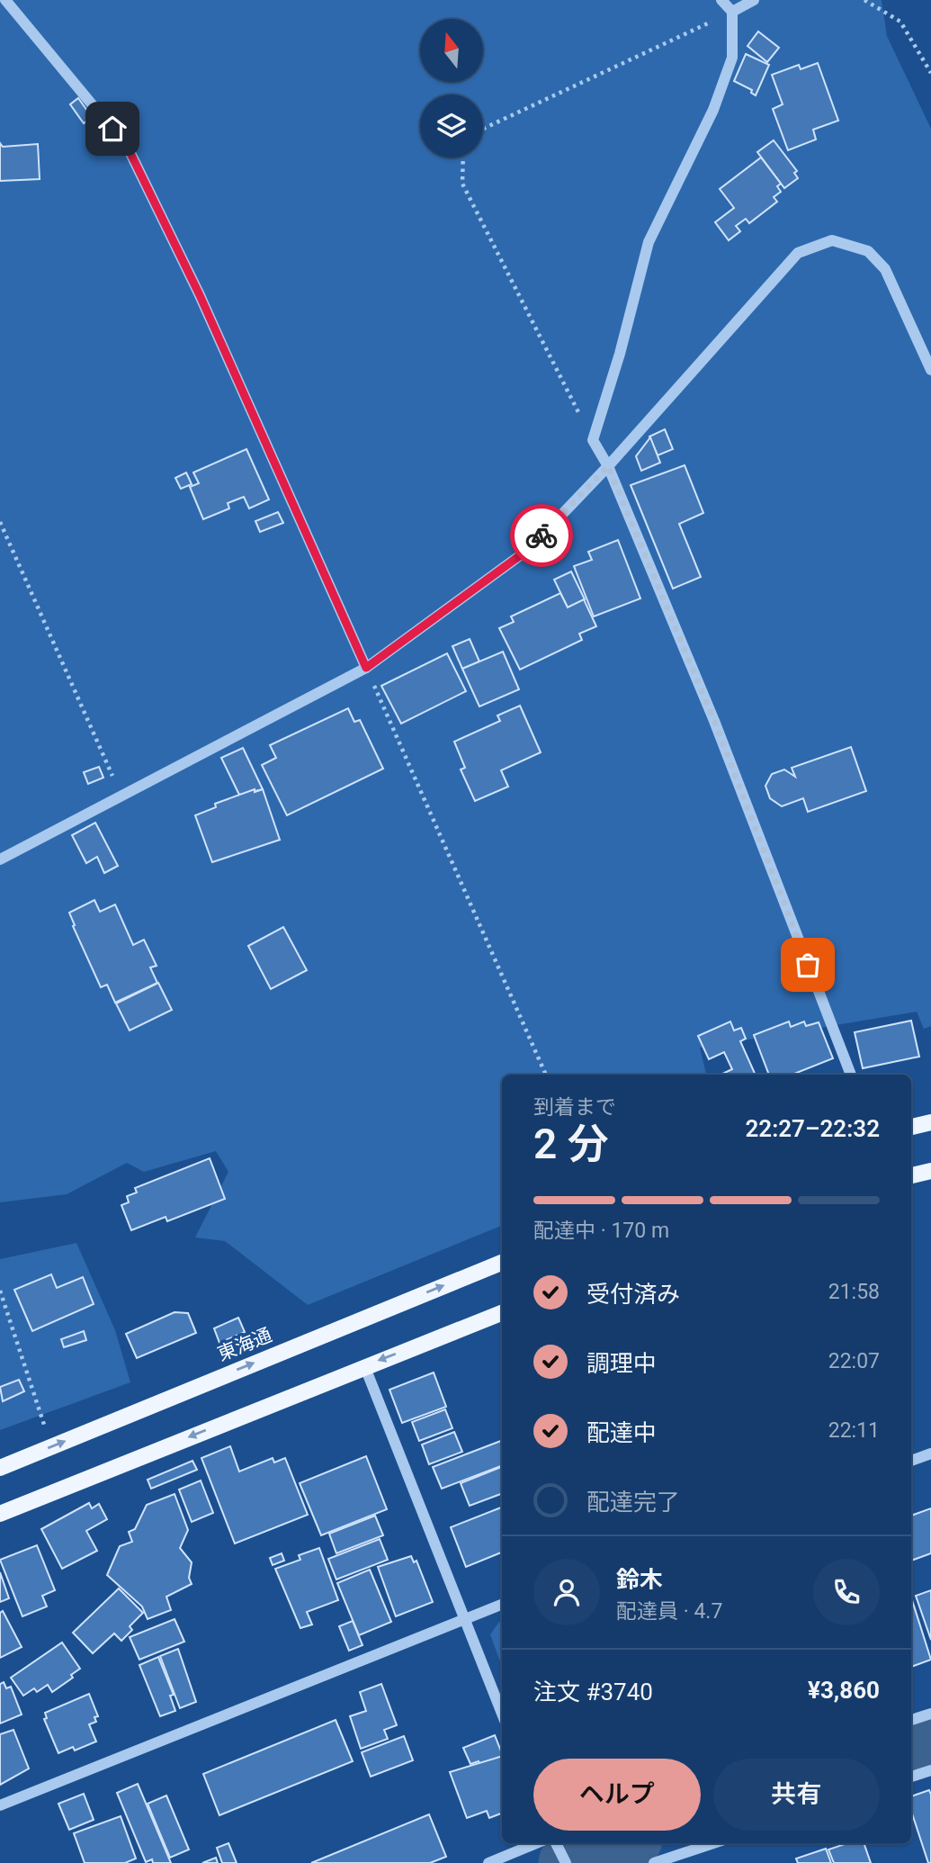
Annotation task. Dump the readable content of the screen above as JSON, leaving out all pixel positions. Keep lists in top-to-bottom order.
{
  "streets": {
    "main road": ["東海通"]
  },
  "north": "top",
  "page": {
    "heading": ["2 分", "到着まで", "22:27–22:32"],
    "panel": [
      "鈴木",
      "配達員 · 4.7",
      "注文 #3740",
      "¥3,860"
    ],
    "bar": "配達中 · 170 m",
    "list": [
      ["受付済み", "21:58"],
      ["調理中", "22:07"],
      ["配達中", "22:11"],
      "配達完了"
    ],
    "buttons": ["ヘルプ", "共有"]
  }
}
